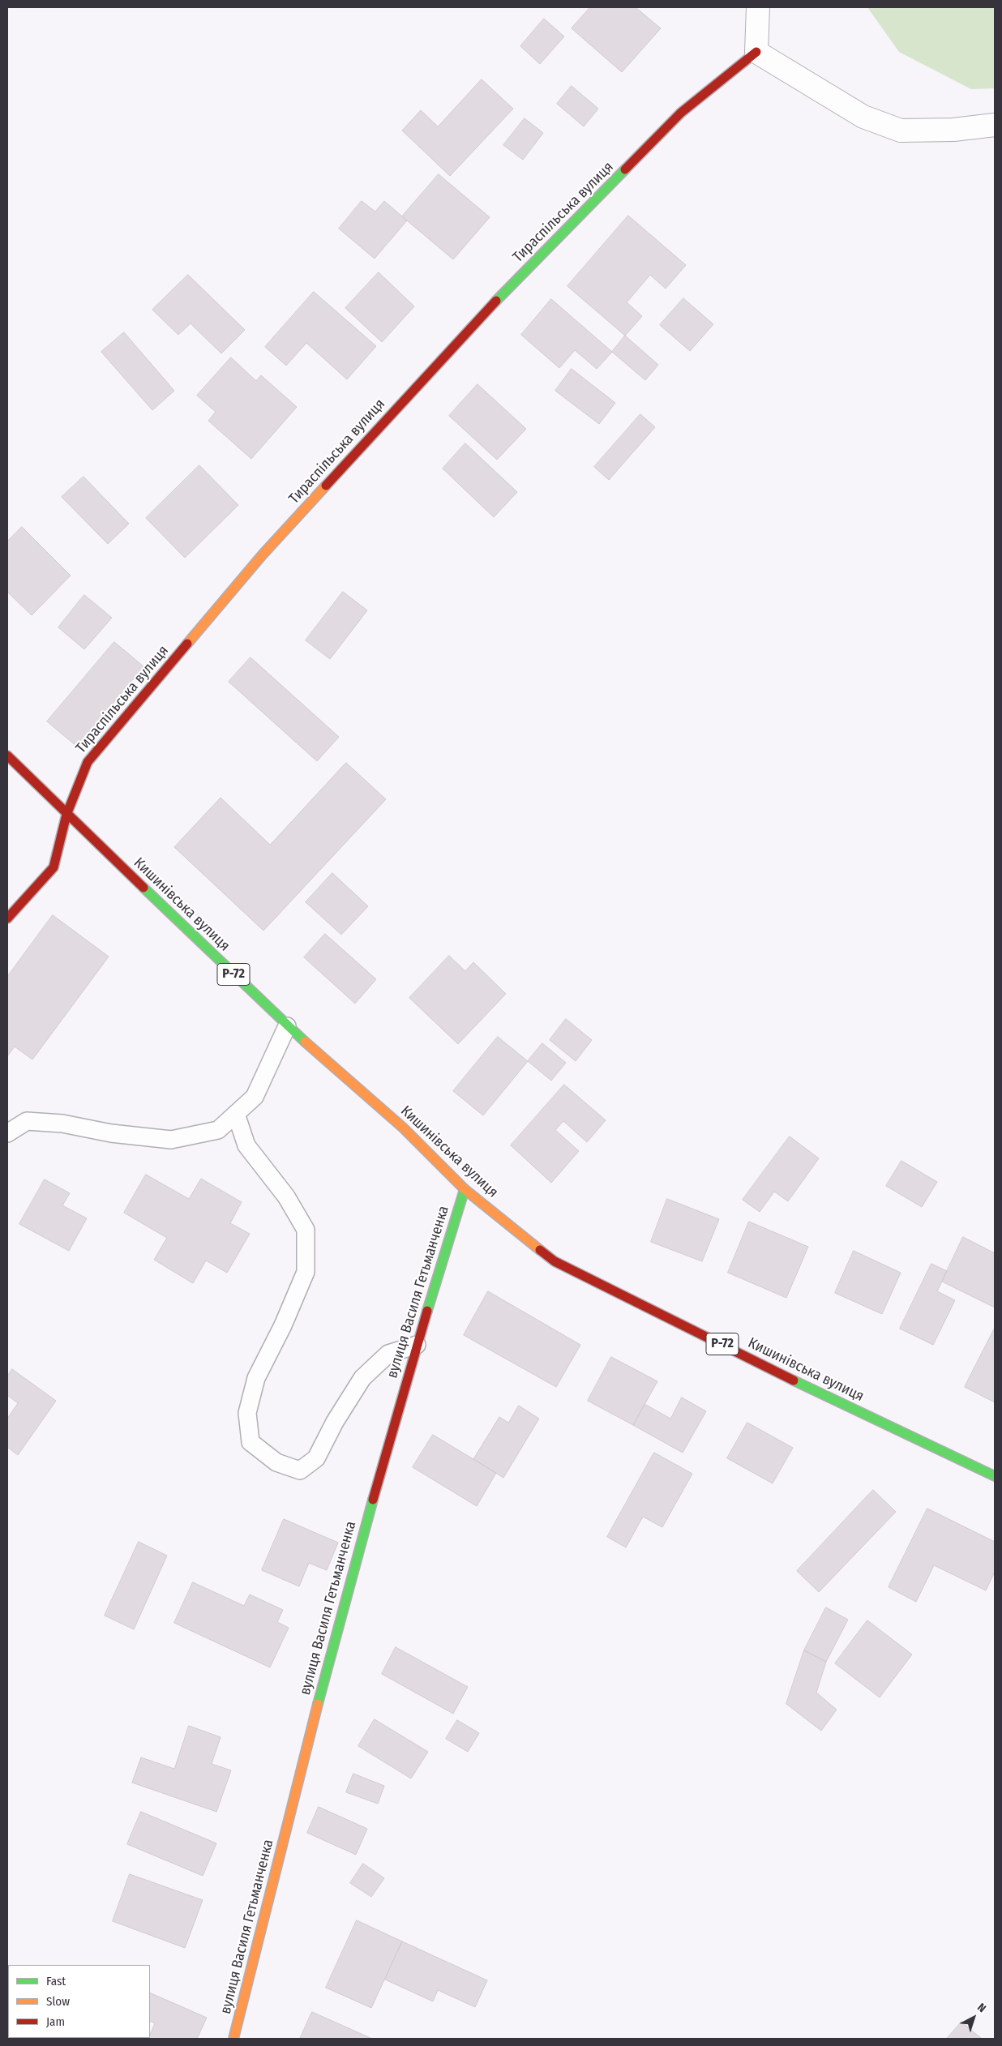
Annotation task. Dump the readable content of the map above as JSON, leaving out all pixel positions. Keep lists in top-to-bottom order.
{
  "streets": {
    "street": [
      "Тираспільська вулиця",
      "Кишинівська вулиця",
      "Р-72",
      "вулиця Василя Гетьманченка"
    ]
  },
  "crossings": [
    ["Тираспільська вулиця", "Кишинівська вулиця"],
    ["Кишинівська вулиця", "вулиця Василя Гетьманченка"]
  ],
  "legend": ["Fast", "Slow", "Jam"],
  "north": "top right"
}
